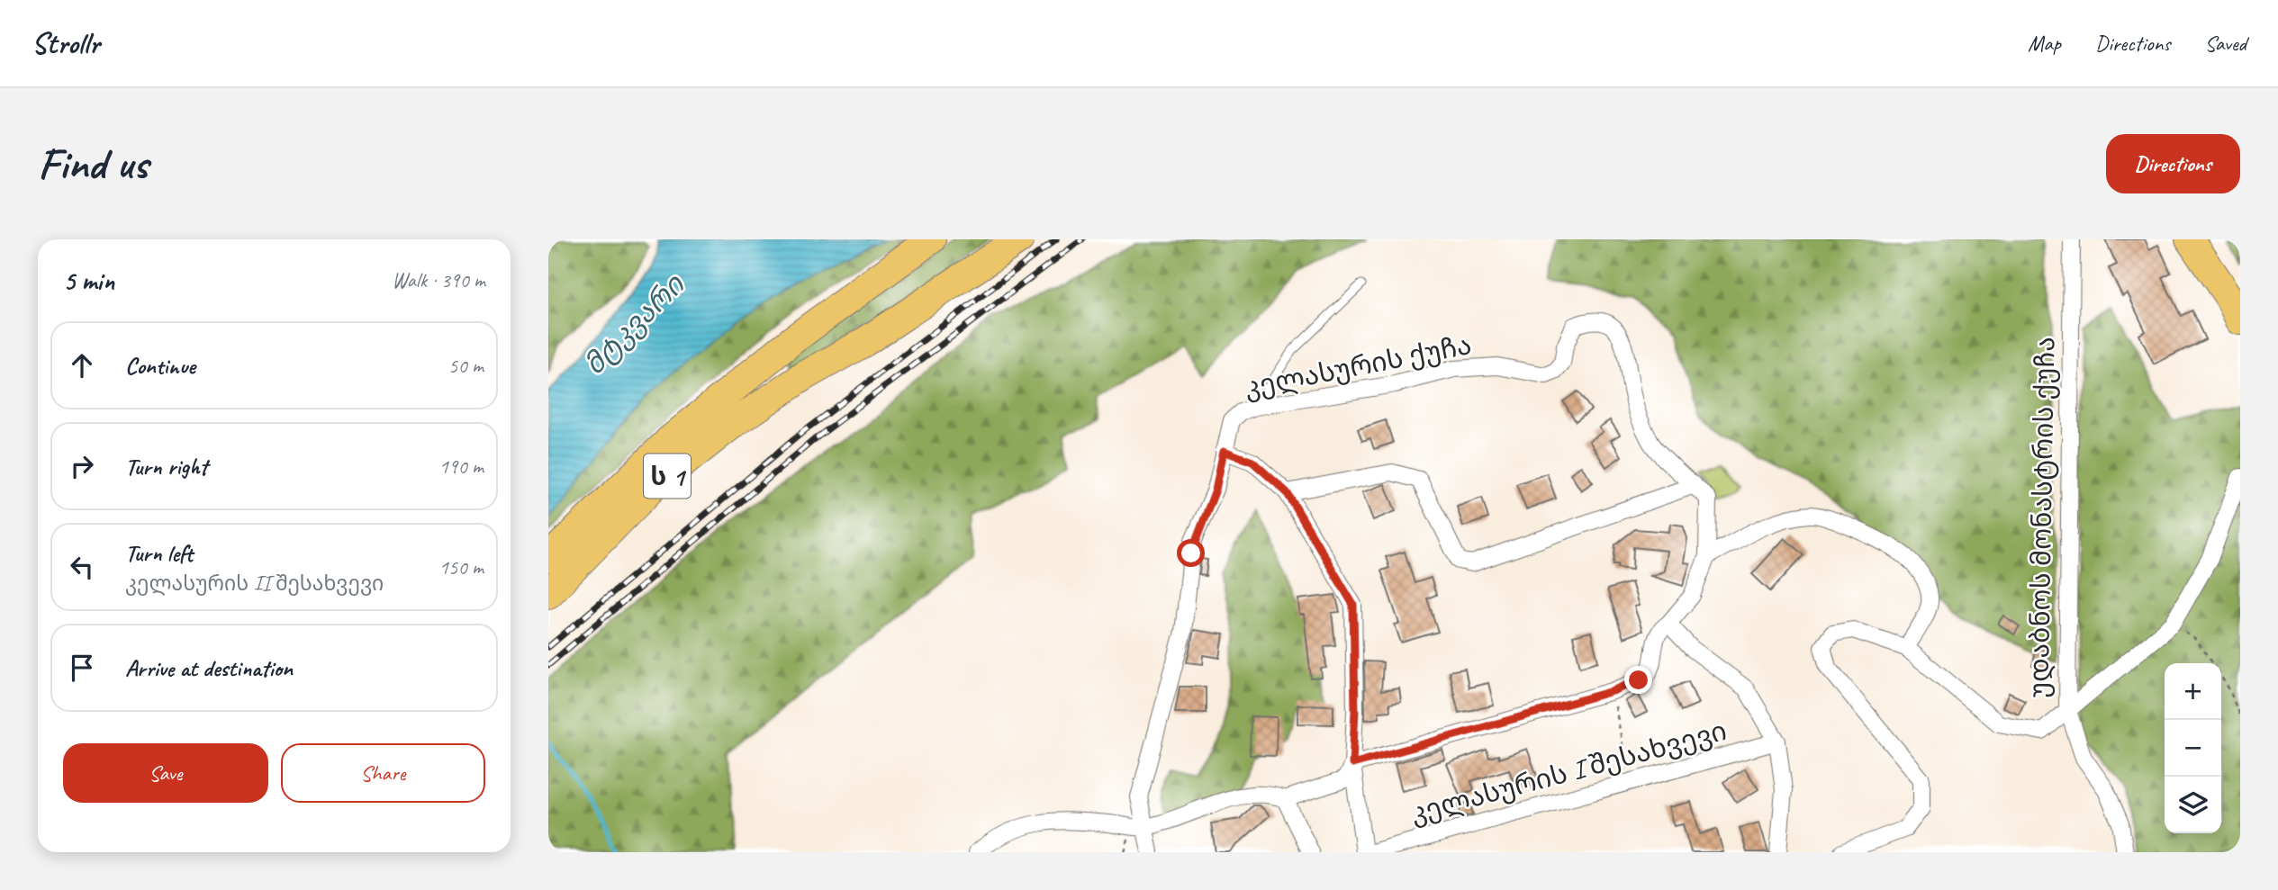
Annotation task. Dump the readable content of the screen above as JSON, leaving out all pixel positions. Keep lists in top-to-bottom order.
{
  "streets": {
    "highway": ["ს 1"],
    "street": ["კელასურის ქუჩა", "უდაბნოს მონასტრის ქუჩა", "კელასურის I შესახვევი"]
  },
  "water": ["მტკვარი"],
  "page": {
    "header": "Strollr",
    "nav": ["Map", "Directions", "Saved"],
    "buttons": [
      "Directions",
      ["Save", "Share"]
    ],
    "title": "Find us",
    "heading": ["5 min", "Walk · 390 m"],
    "list": [
      ["Continue", "50 m"],
      ["Turn right", "190 m"],
      ["Turn left", "კელასურის II შესახვევი", "150 m"],
      "Arrive at destination"
    ],
    "map_buttons": ["+", "−"]
  }
}
